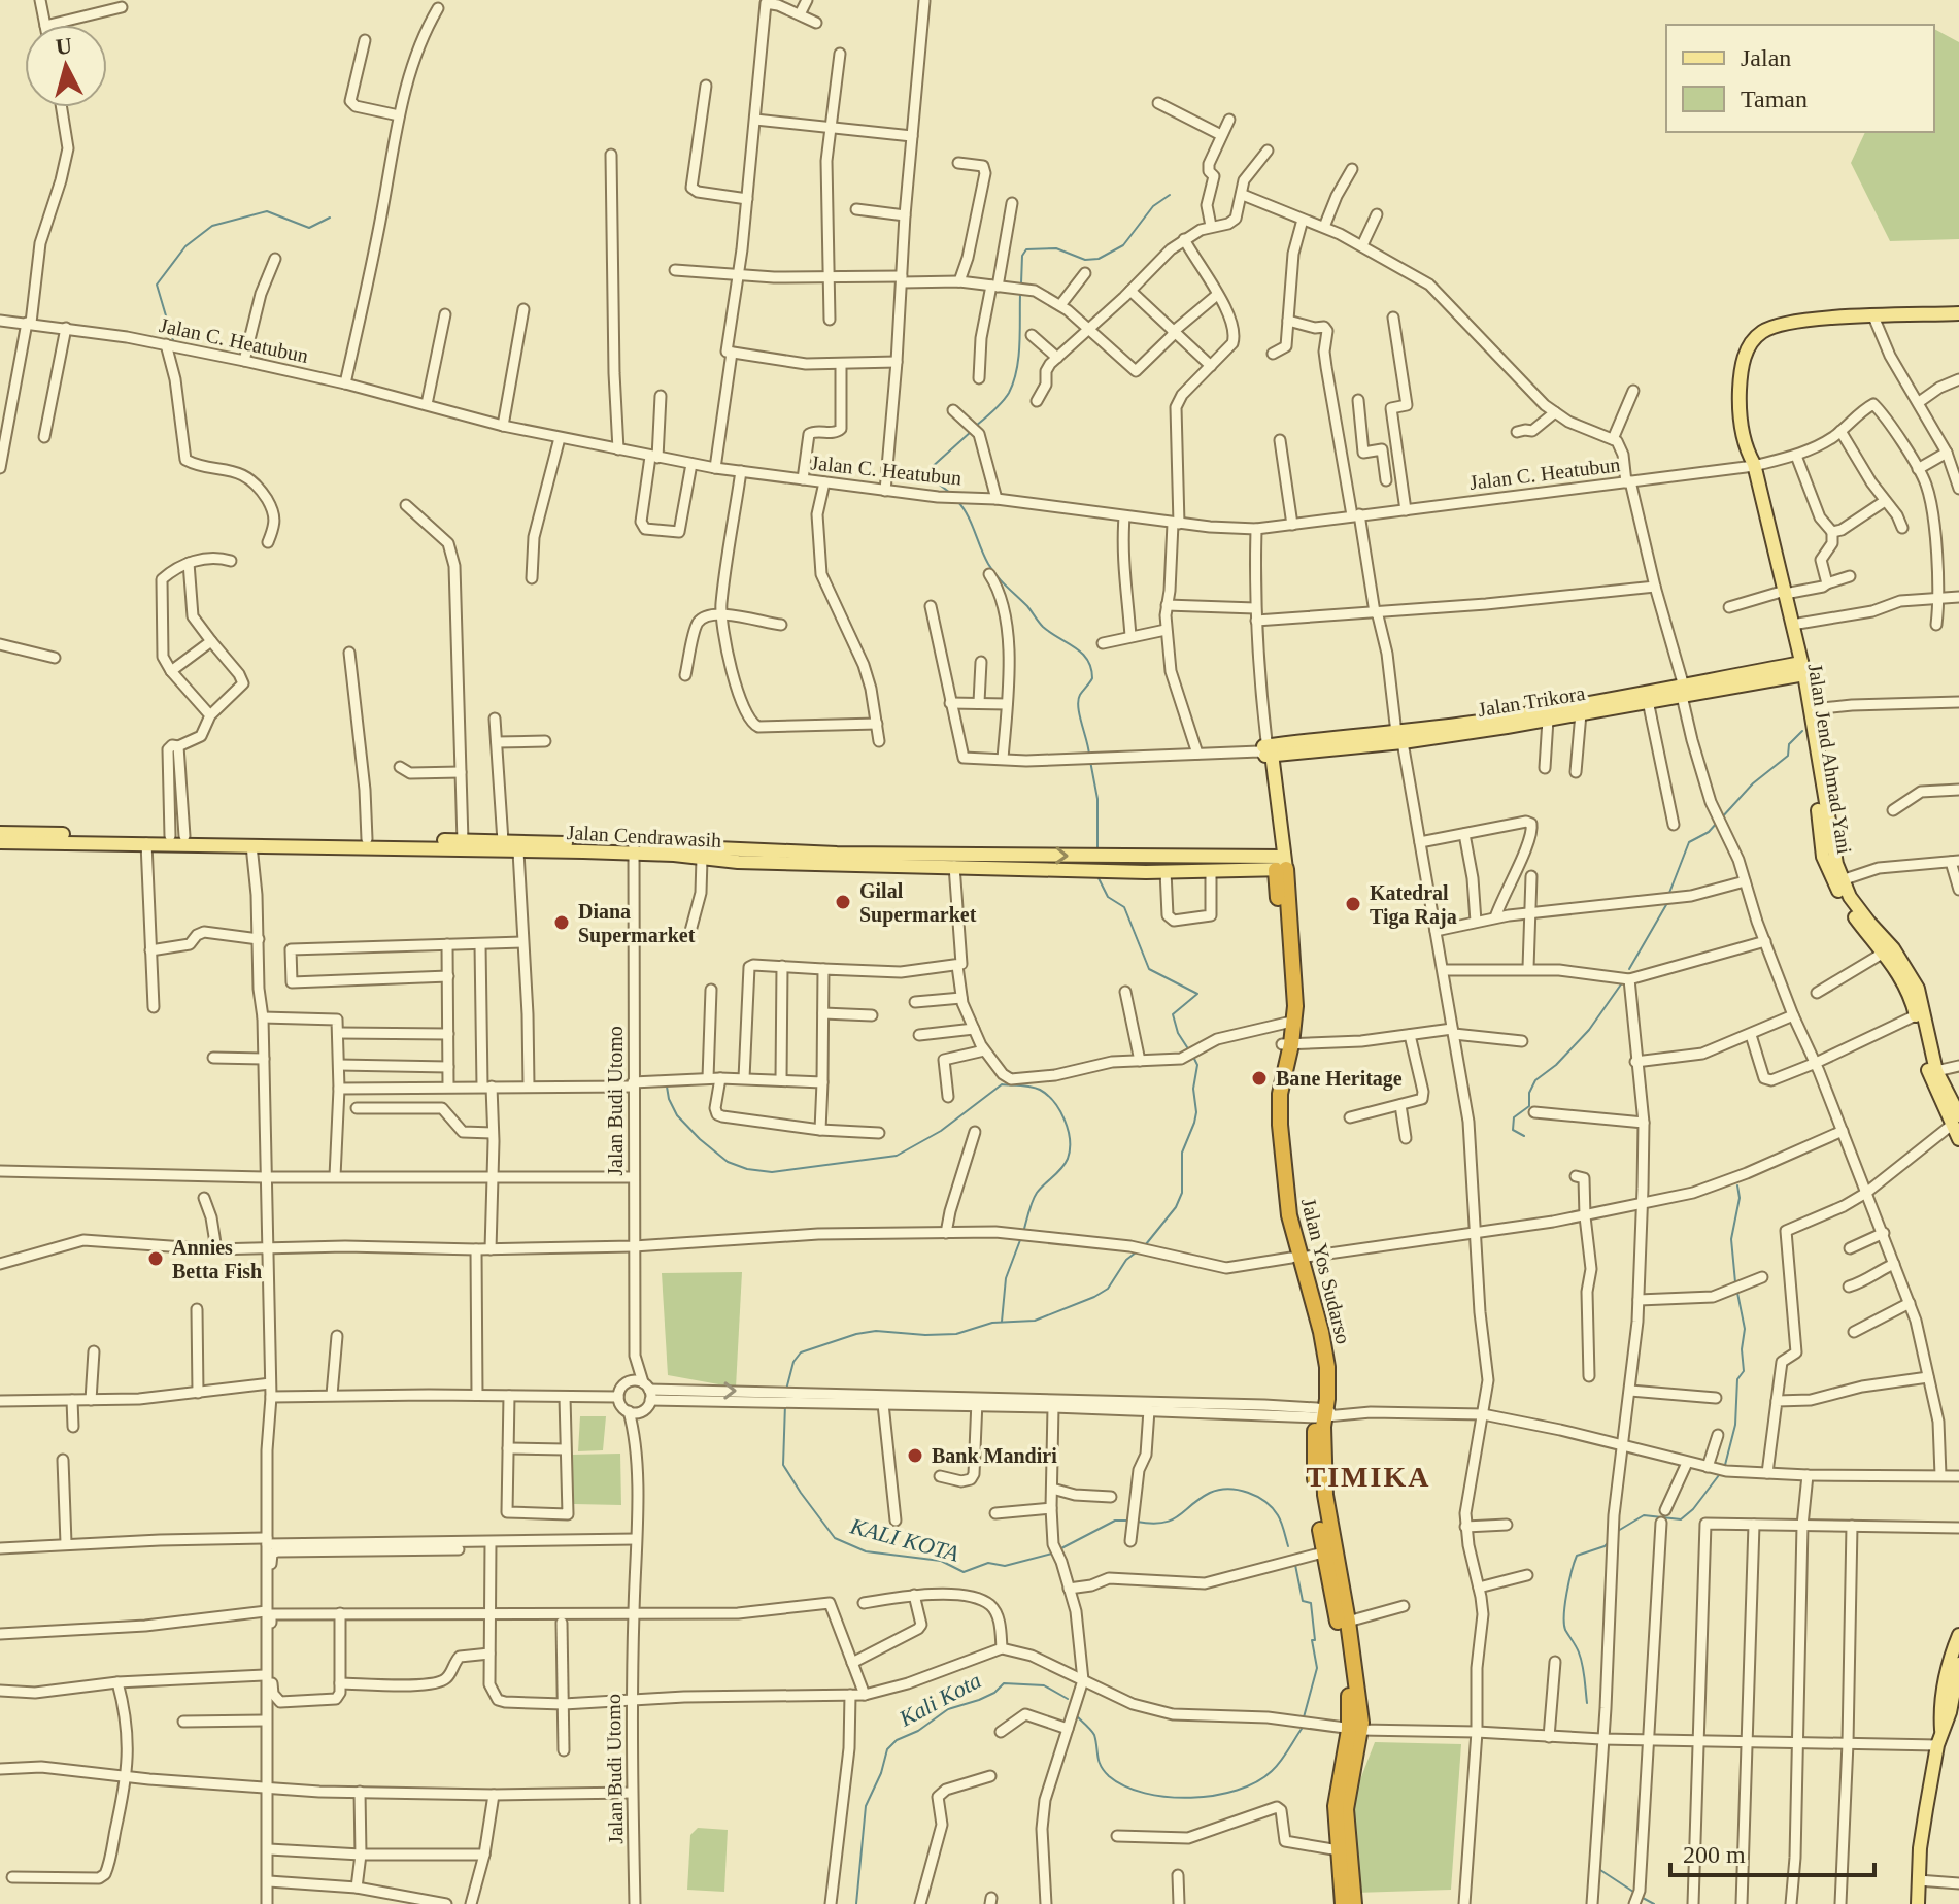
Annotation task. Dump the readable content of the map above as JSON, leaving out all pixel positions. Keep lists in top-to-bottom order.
{
  "streets": {
    "highway": ["Jalan Yos Sudarso"],
    "main road": ["Jalan Trikora", "Jalan Jend Ahmad Yani", "Jalan Cendrawasih"],
    "street": ["Jalan C. Heatubun", "Jalan Budi Utomo"]
  },
  "crossings": [
    ["Jalan C. Heatubun", "Jalan Jend Ahmad Yani"],
    ["Jalan Trikora", "Jalan Jend Ahmad Yani"],
    ["Jalan Trikora", "Jalan Yos Sudarso"],
    ["Jalan Cendrawasih", "Jalan Budi Utomo"],
    ["Jalan Cendrawasih", "Jalan Yos Sudarso"]
  ],
  "districts": ["TIMIKA"],
  "water": ["KALI KOTA", "Kali Kota"],
  "places": [
    "Gilal Supermarket",
    "Katedral Tiga Raja",
    "Diana Supermarket",
    "Bane Heritage",
    "Annies Betta Fish",
    "Bank Mandiri"
  ],
  "legend": ["Jalan", "Taman"],
  "scale_bar": "200 m",
  "north": "top"
}
